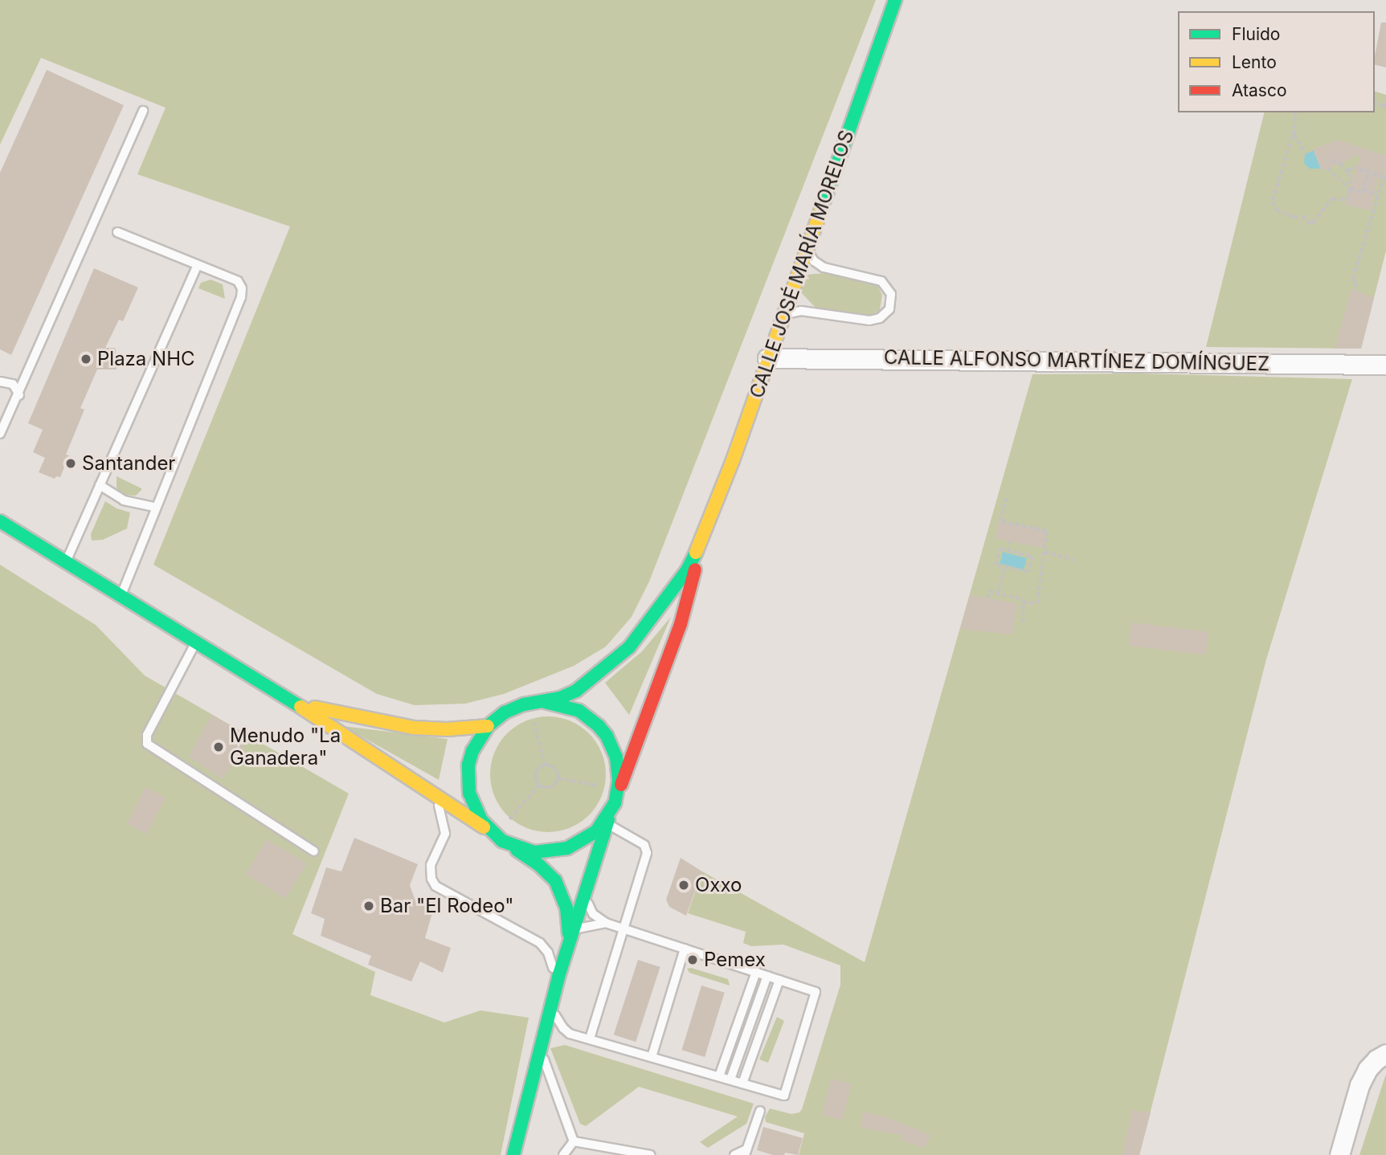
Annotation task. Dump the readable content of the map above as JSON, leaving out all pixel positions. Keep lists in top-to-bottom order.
{
  "streets": {
    "main road": ["CALLE JOSÉ MARÍA MORELOS"],
    "street": ["CALLE ALFONSO MARTÍNEZ DOMÍNGUEZ"]
  },
  "crossings": [
    ["CALLE JOSÉ MARÍA MORELOS", "CALLE ALFONSO MARTÍNEZ DOMÍNGUEZ"]
  ],
  "places": [
    "Plaza NHC",
    "Santander",
    "Menudo \"La Ganadera\"",
    "Oxxo",
    "Bar \"El Rodeo\"",
    "Pemex"
  ],
  "legend": ["Fluido", "Lento", "Atasco"]
}
